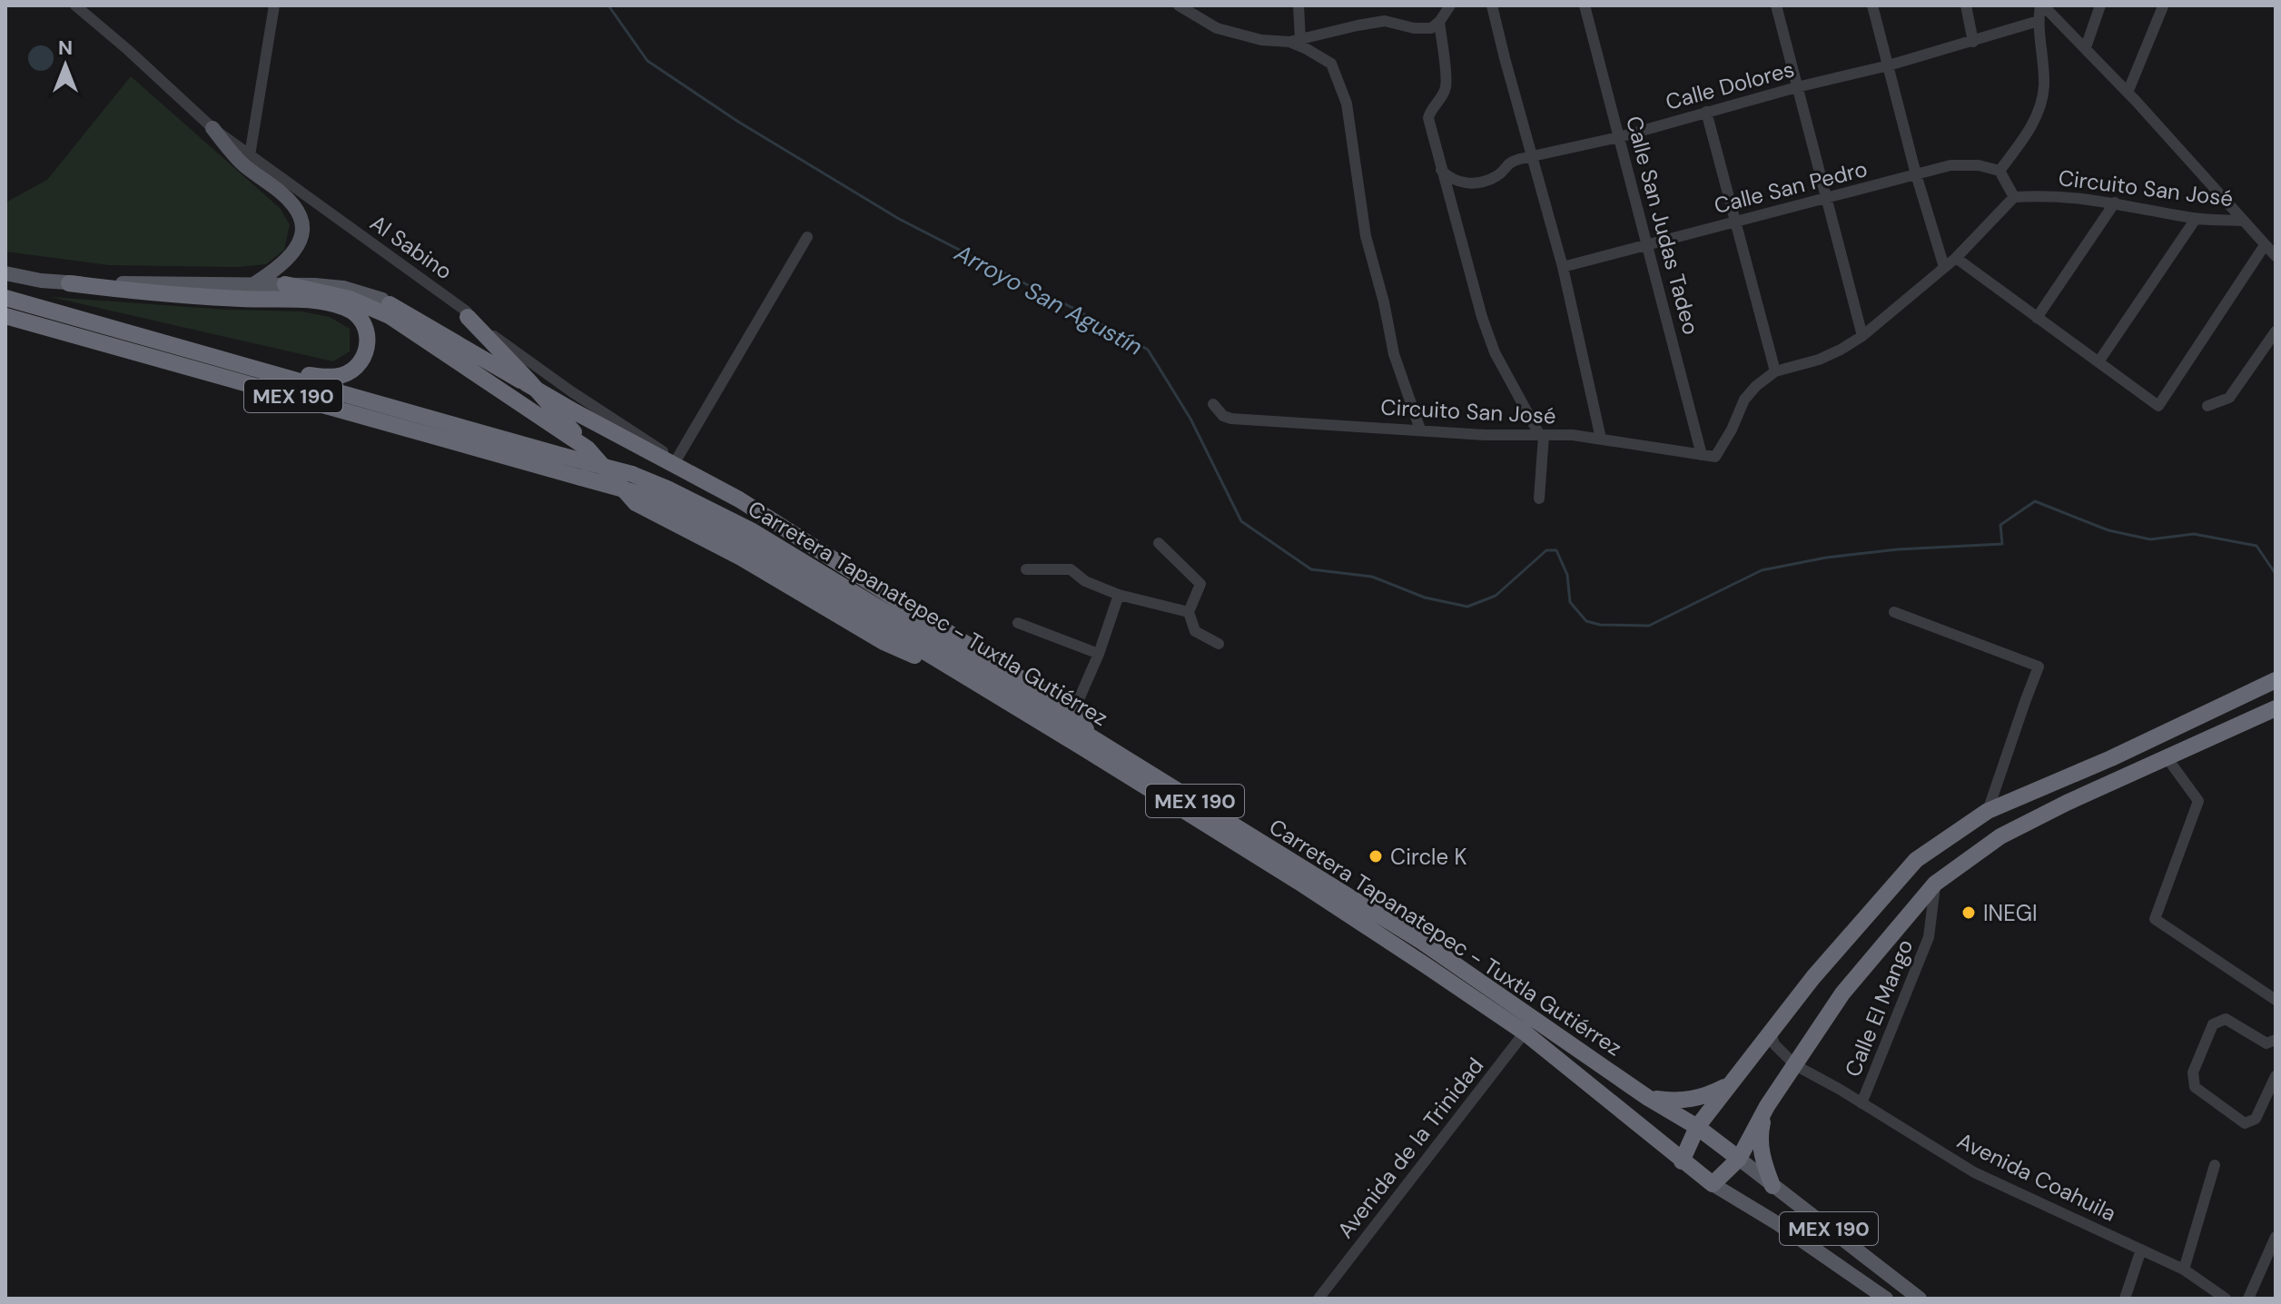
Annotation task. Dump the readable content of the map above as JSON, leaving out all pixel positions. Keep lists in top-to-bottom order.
{
  "streets": {
    "highway": ["MEX 190", "Carretera Tapanatepec - Tuxtla Gutiérrez"],
    "street": [
      "Calle Dolores",
      "Calle San Pedro",
      "Circuito San José",
      "Calle San Judas Tadeo",
      "Al Sabino",
      "Calle El Mango",
      "Avenida de la Trinidad",
      "Avenida Coahuila"
    ]
  },
  "crossings": [
    ["Calle Dolores", "Calle San Judas Tadeo"],
    ["Calle San Pedro", "Calle San Judas Tadeo"],
    ["Circuito San José", "Calle San Judas Tadeo"],
    ["Al Sabino", "MEX 190"],
    ["MEX 190", "Carretera Tapanatepec - Tuxtla Gutiérrez"],
    ["Carretera Tapanatepec - Tuxtla Gutiérrez", "Avenida de la Trinidad"],
    ["Calle El Mango", "Avenida Coahuila"]
  ],
  "water": ["Arroyo San Agustín"],
  "places": ["Circle K", "INEGI"],
  "north": "top"
}
